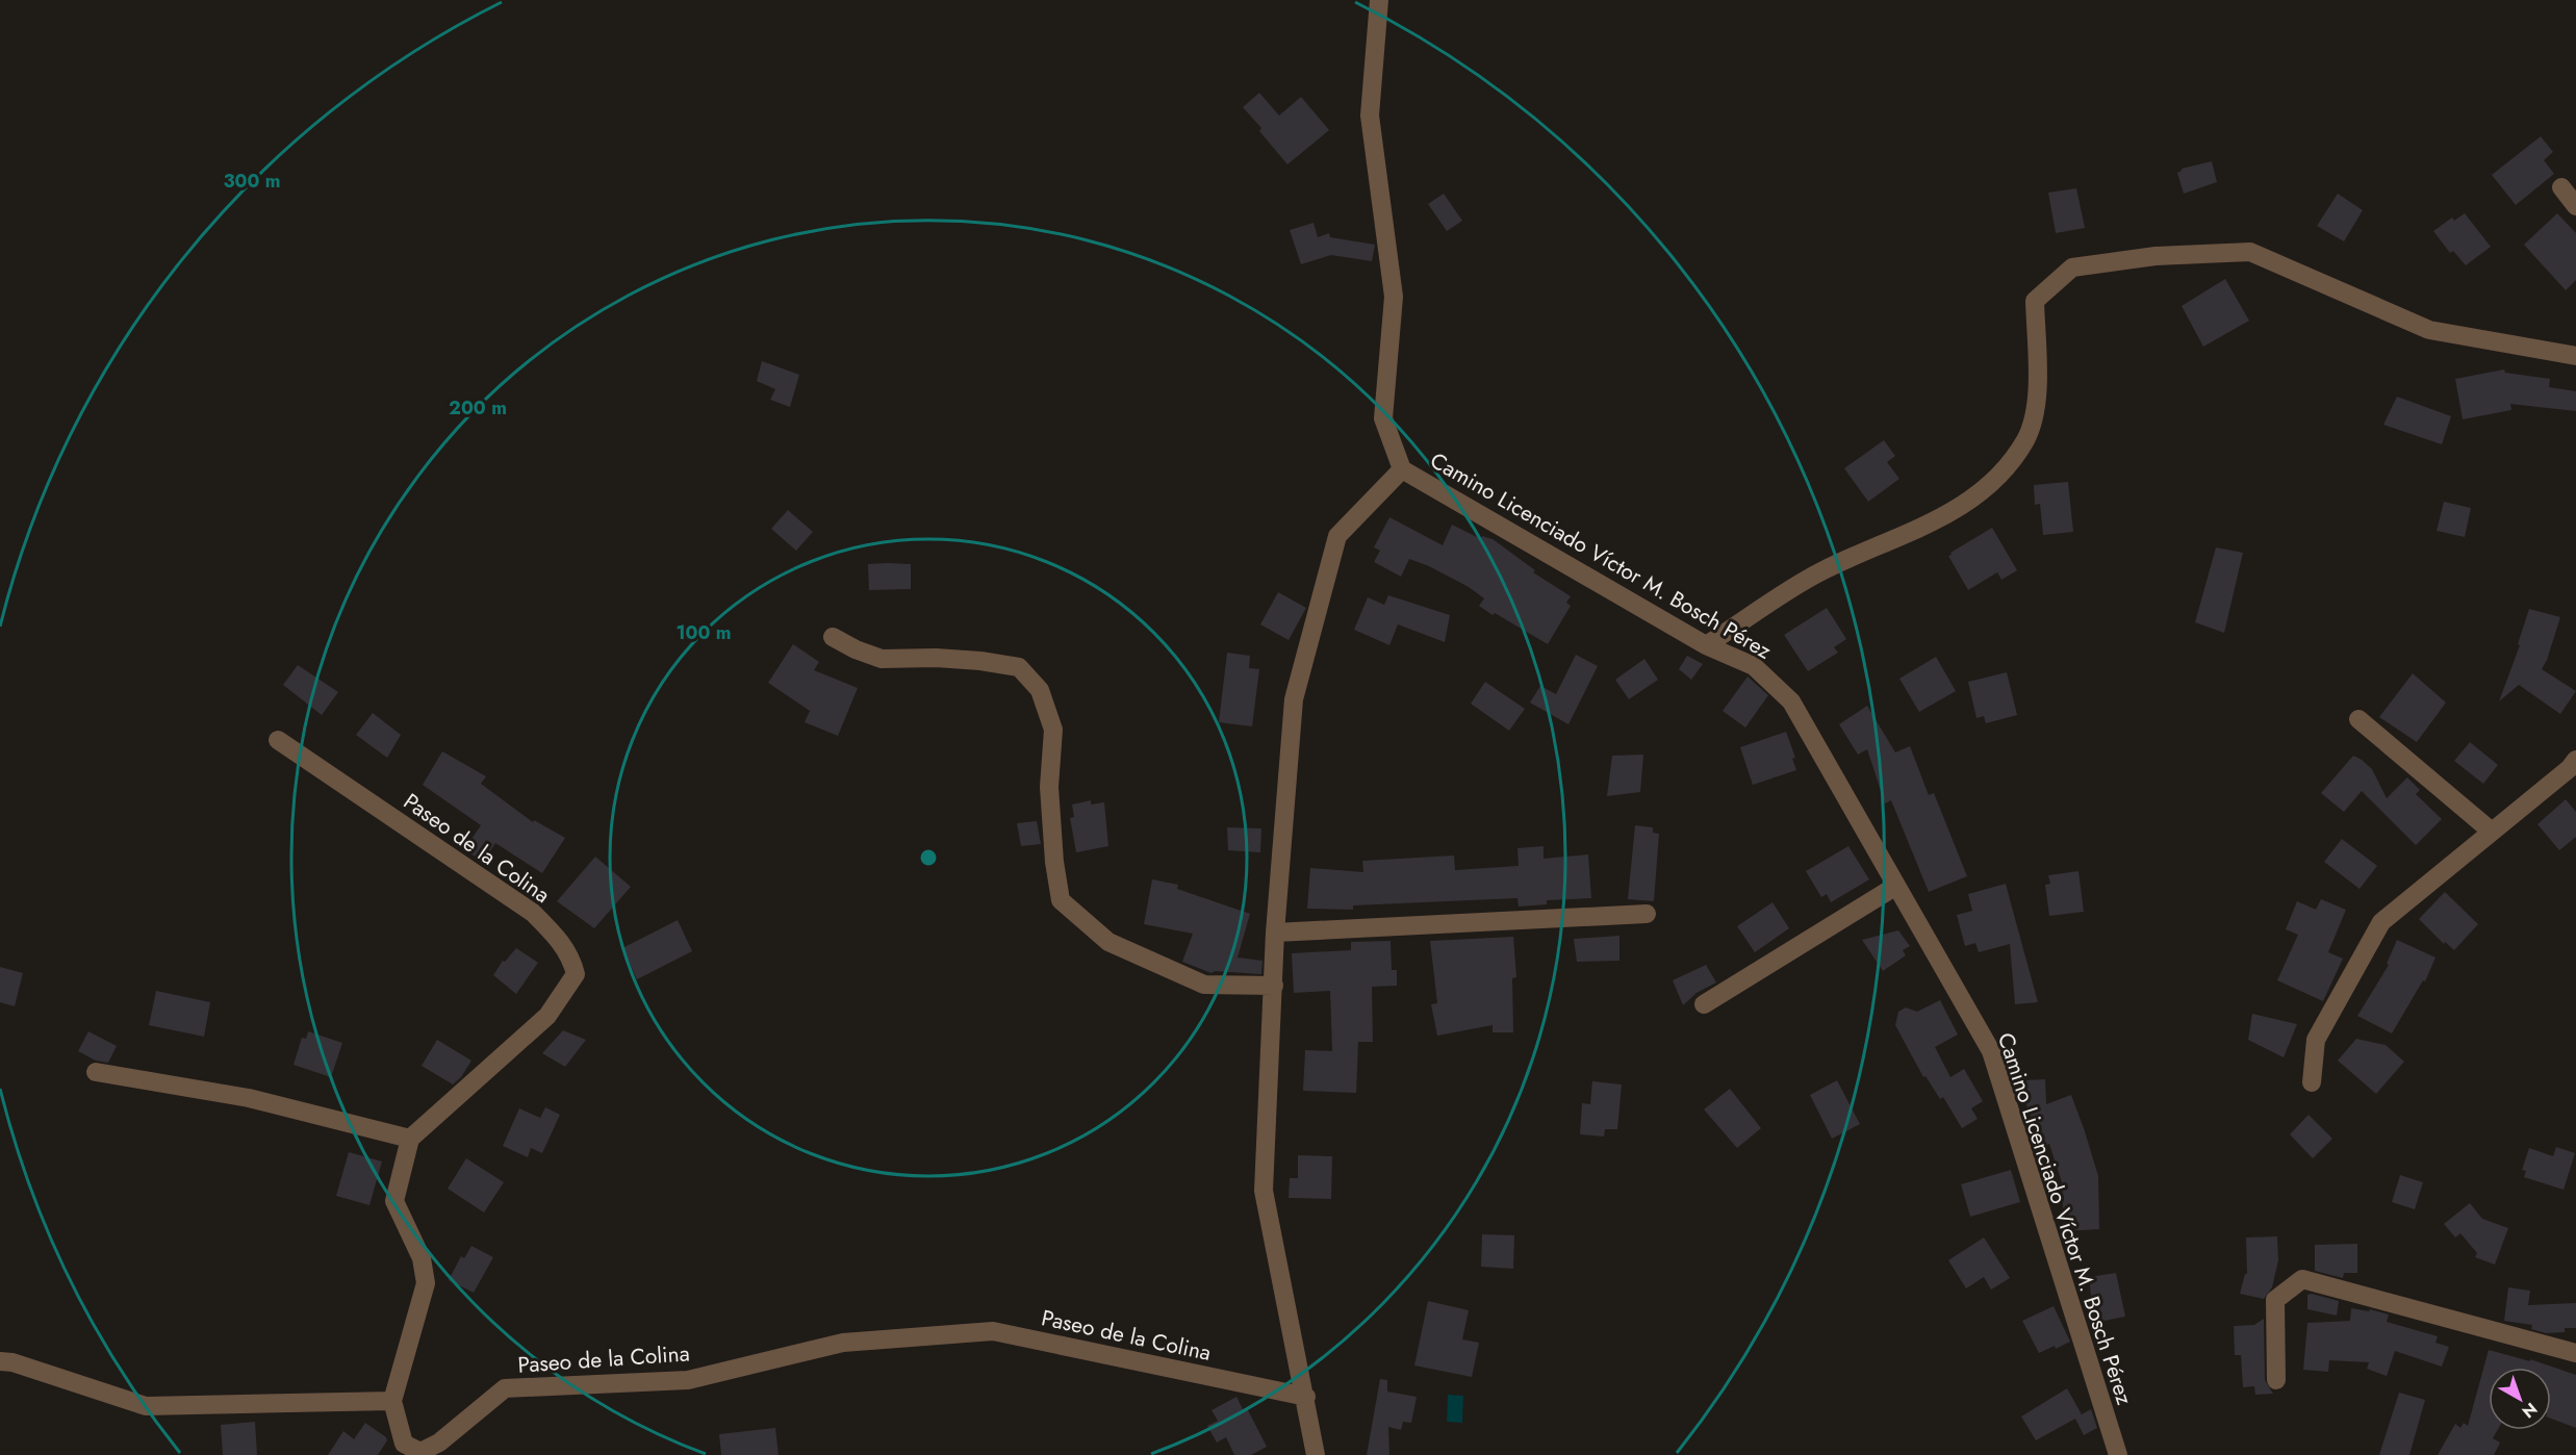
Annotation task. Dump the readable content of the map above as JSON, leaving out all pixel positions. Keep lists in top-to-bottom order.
{
  "streets": {
    "street": ["Camino Licenciado Víctor M. Bosch Pérez", "Paseo de la Colina"]
  },
  "north": "bottom right",
  "rings": ["300 m", "200 m", "100 m"]
}
